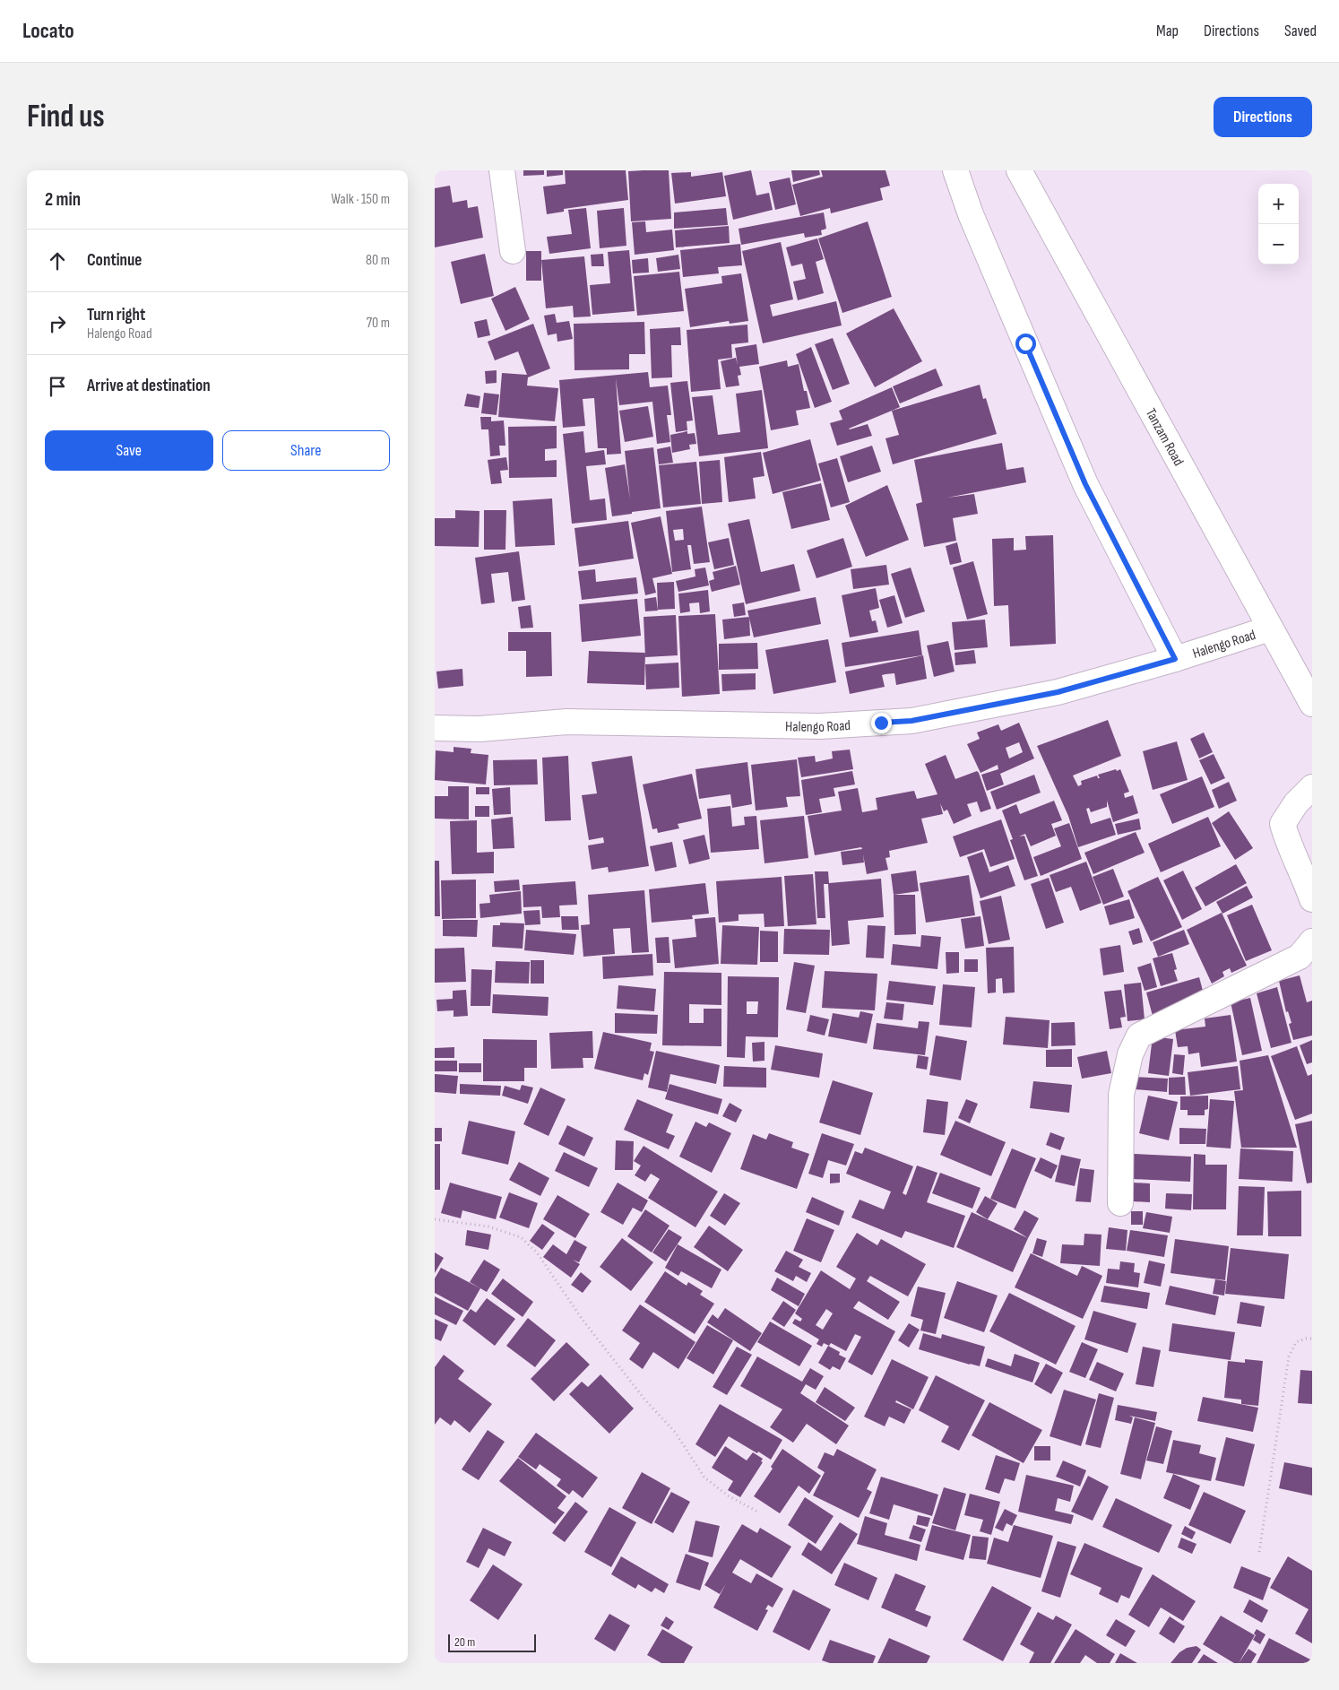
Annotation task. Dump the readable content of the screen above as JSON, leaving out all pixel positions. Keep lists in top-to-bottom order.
{
  "streets": {
    "main road": ["Tanzam Road", "Halengo Road"]
  },
  "crossings": [
    ["Tanzam Road", "Halengo Road"]
  ],
  "scale_bar": "20 m",
  "page": {
    "header": "Locato",
    "nav": ["Map", "Directions", "Saved"],
    "buttons": [
      "Directions",
      ["Save", "Share"]
    ],
    "title": "Find us",
    "heading": ["2 min", "Walk · 150 m"],
    "map_buttons": ["+", "−"],
    "list": [
      ["Continue", "80 m"],
      ["Turn right", "Halengo Road", "70 m"],
      "Arrive at destination"
    ],
    "scale": "20 m"
  }
}
